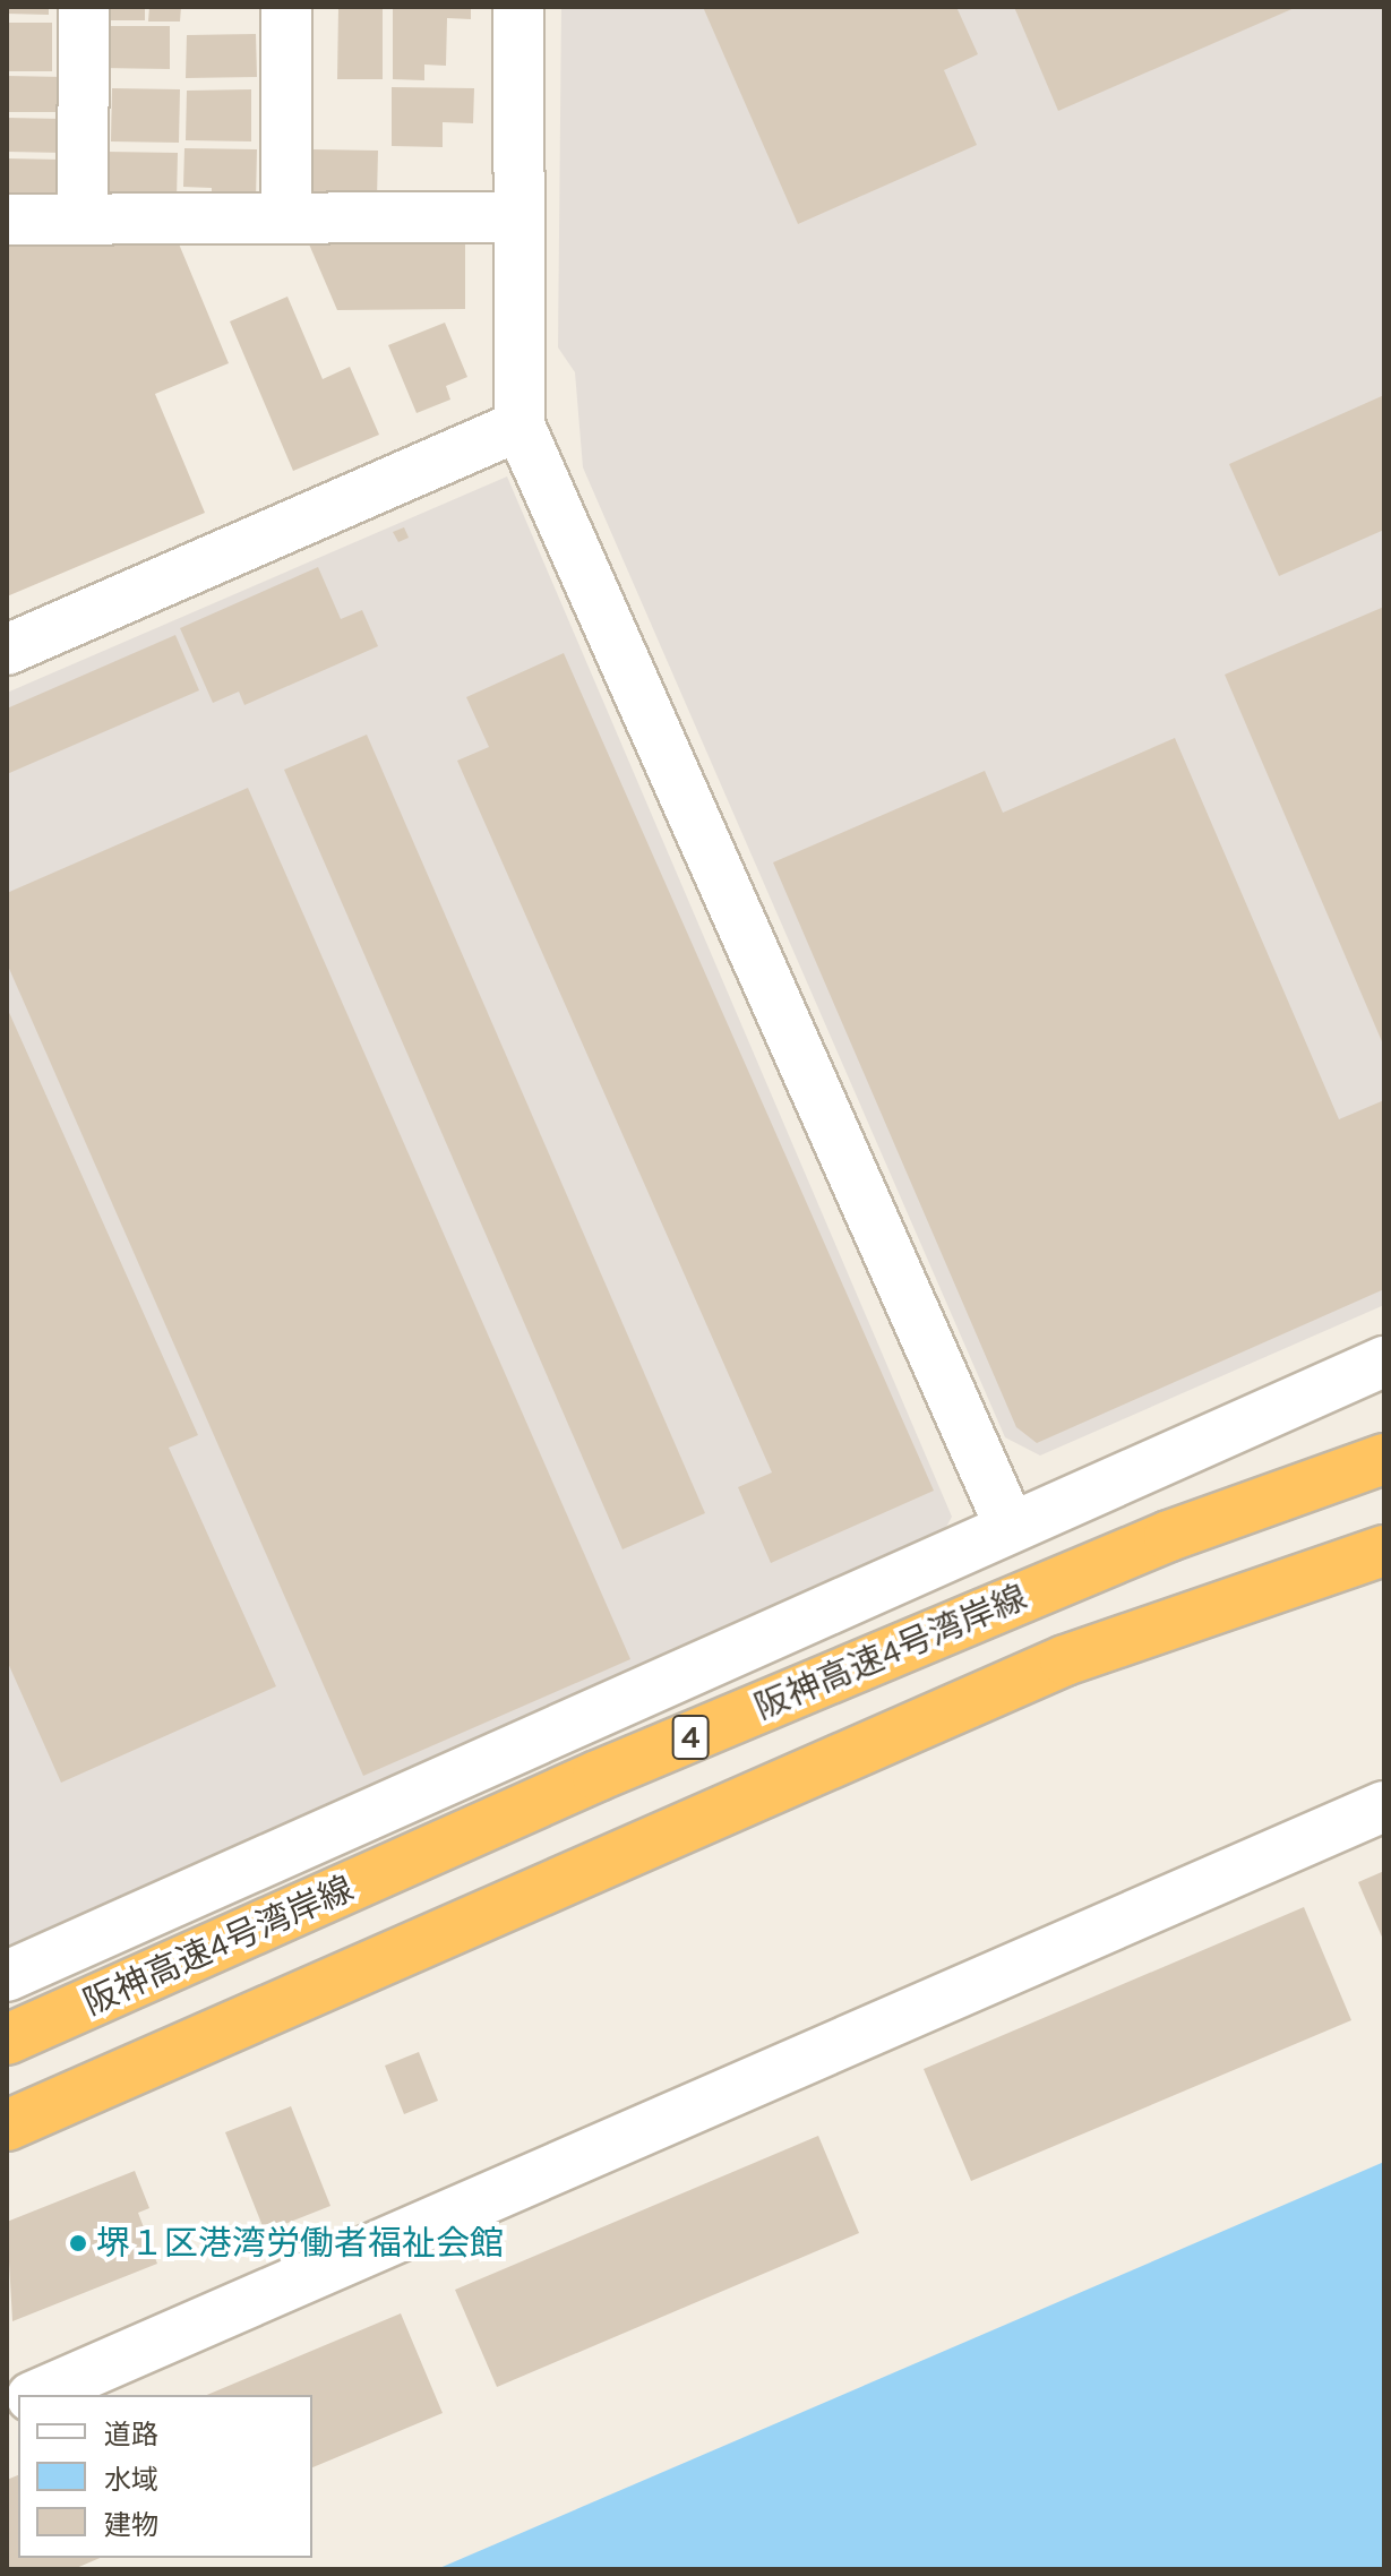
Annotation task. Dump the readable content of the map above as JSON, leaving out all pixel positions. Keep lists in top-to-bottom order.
{
  "streets": {
    "highway": ["阪神高速4号湾岸線", "4"]
  },
  "places": ["堺１区港湾労働者福祉会館"],
  "legend": ["道路", "水域", "建物"]
}
